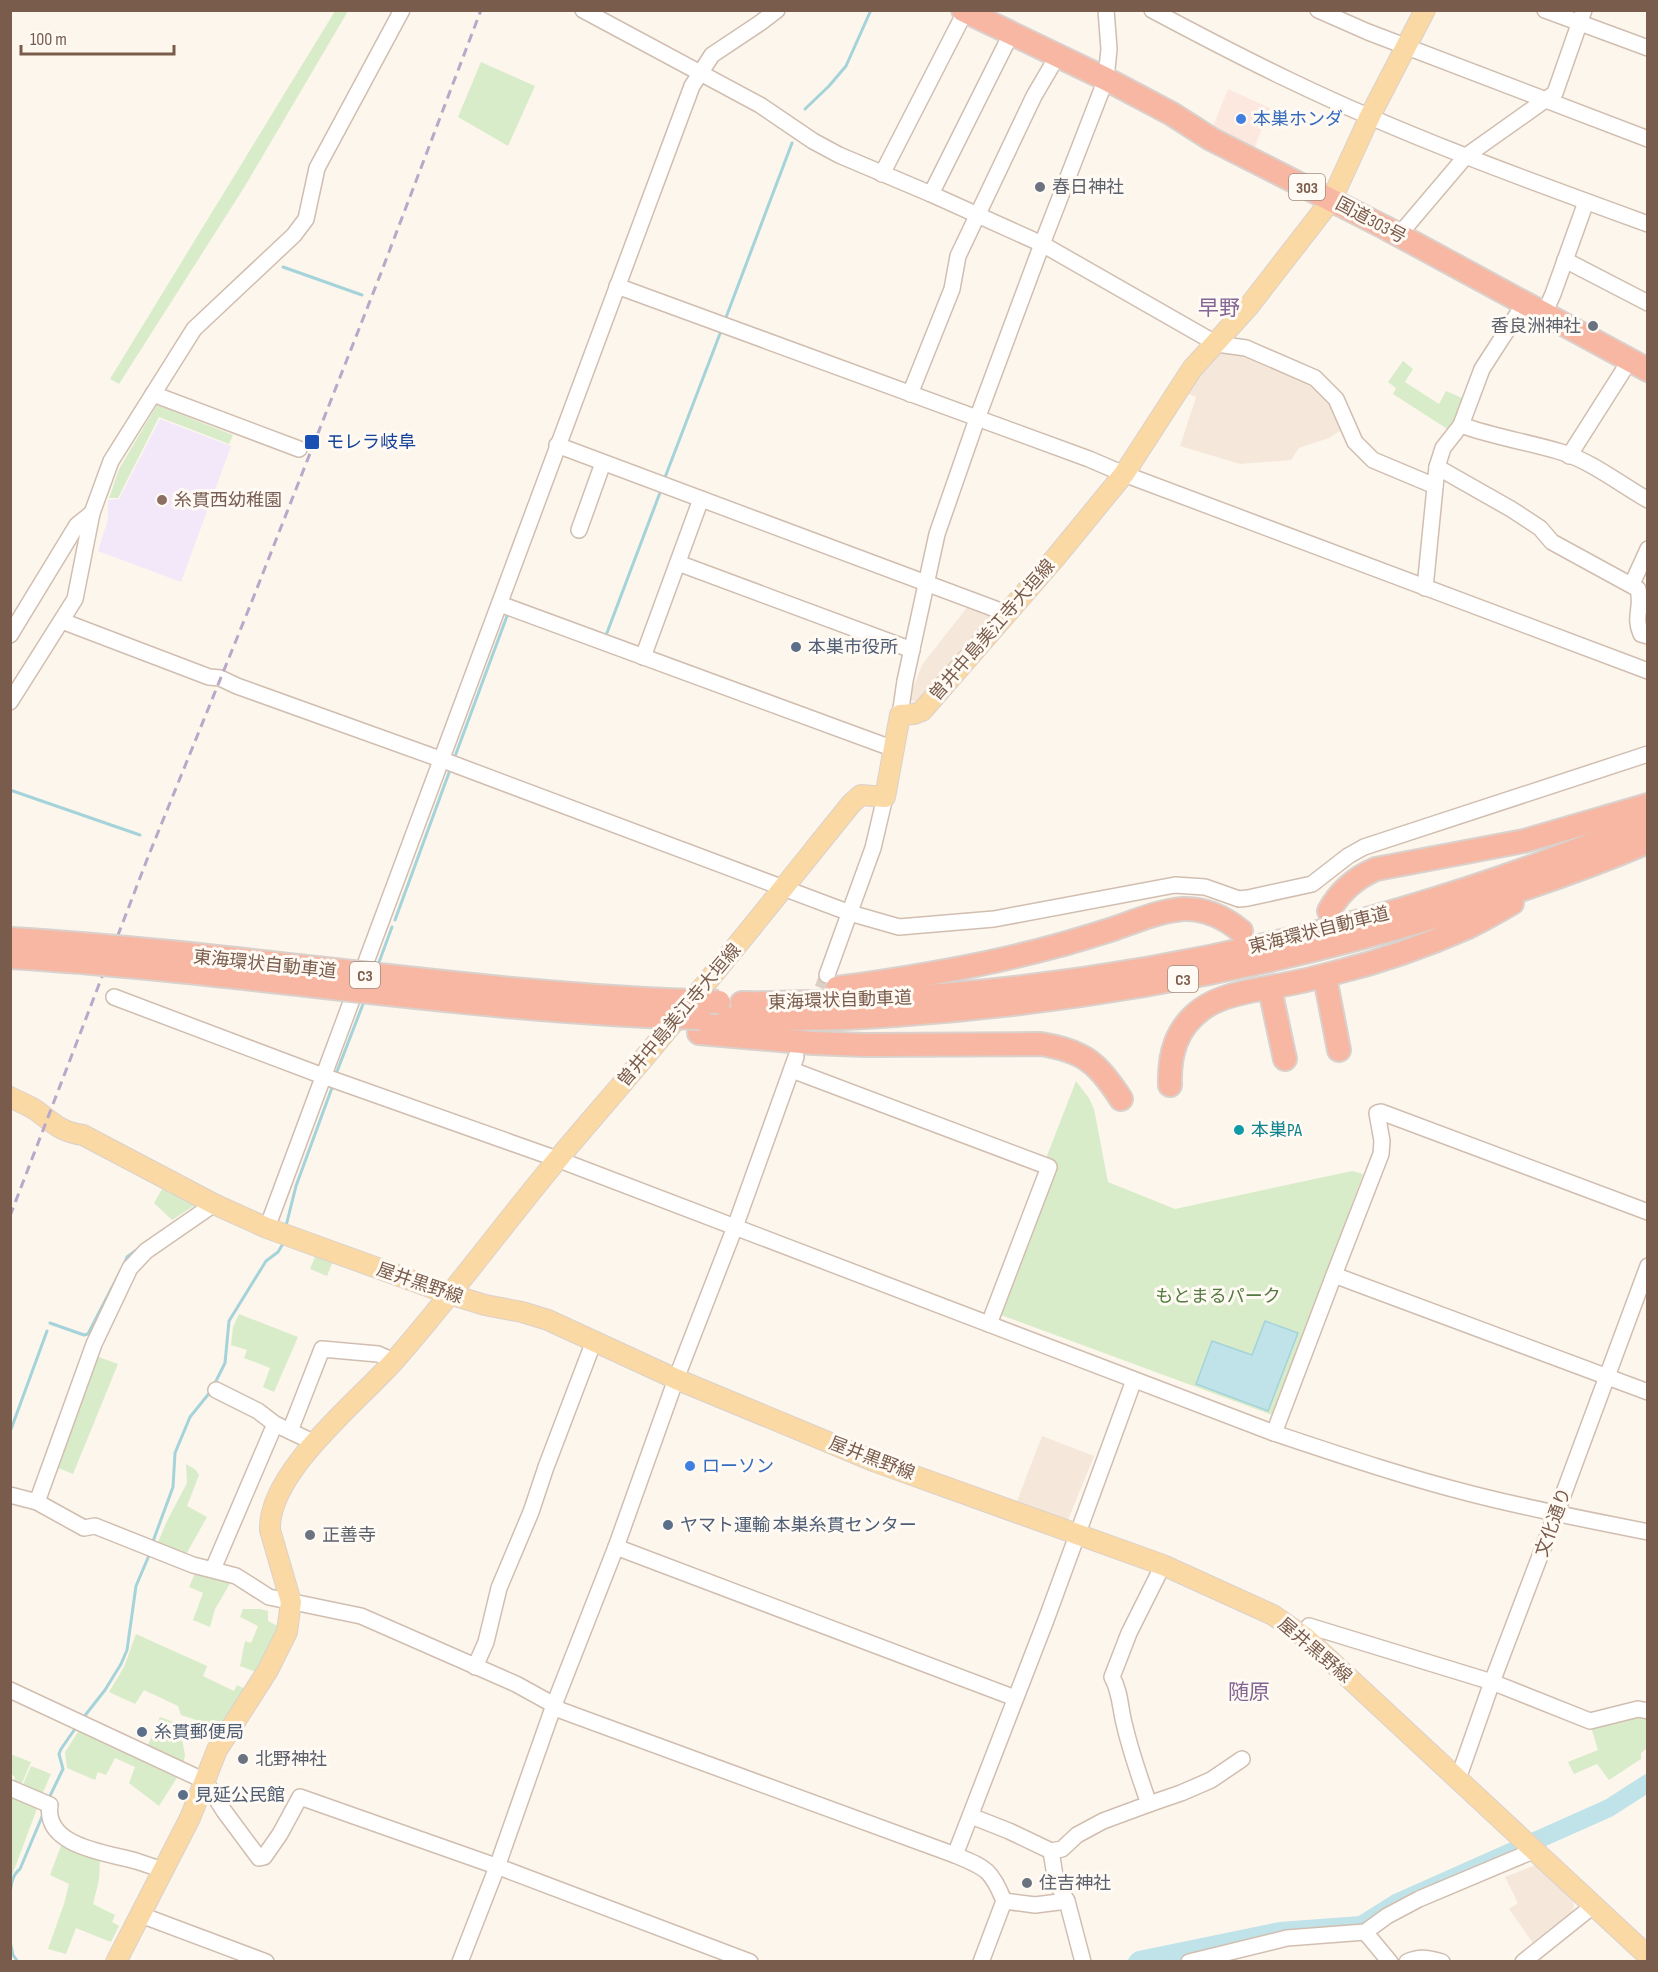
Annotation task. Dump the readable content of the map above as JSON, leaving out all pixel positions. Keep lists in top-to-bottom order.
{
  "streets": {
    "highway": [
      "303",
      "国道303号",
      "東海環状自動車道",
      "C3"
    ],
    "main road": ["曽井中島美江寺大垣線", "屋井黒野線"],
    "street": ["文化通り"]
  },
  "crossings": [
    ["国道303号", "曽井中島美江寺大垣線"],
    ["曽井中島美江寺大垣線", "屋井黒野線"],
    ["屋井黒野線", "文化通り"]
  ],
  "districts": ["早野", "随原"],
  "parks": ["もとまるパーク"],
  "places": {
    "other": [
      "本巣ホンダ",
      "春日神社",
      "香良洲神社",
      "糸貫西幼稚園",
      "本巣市役所",
      "本巣PA",
      "ローソン",
      "ヤマト運輸 本巣糸貫センター",
      "正善寺",
      "糸貫郵便局",
      "北野神社",
      "見延公民館",
      "住吉神社"
    ],
    "transit": ["モレラ岐阜"]
  },
  "scale_bar": "100 m"
}
